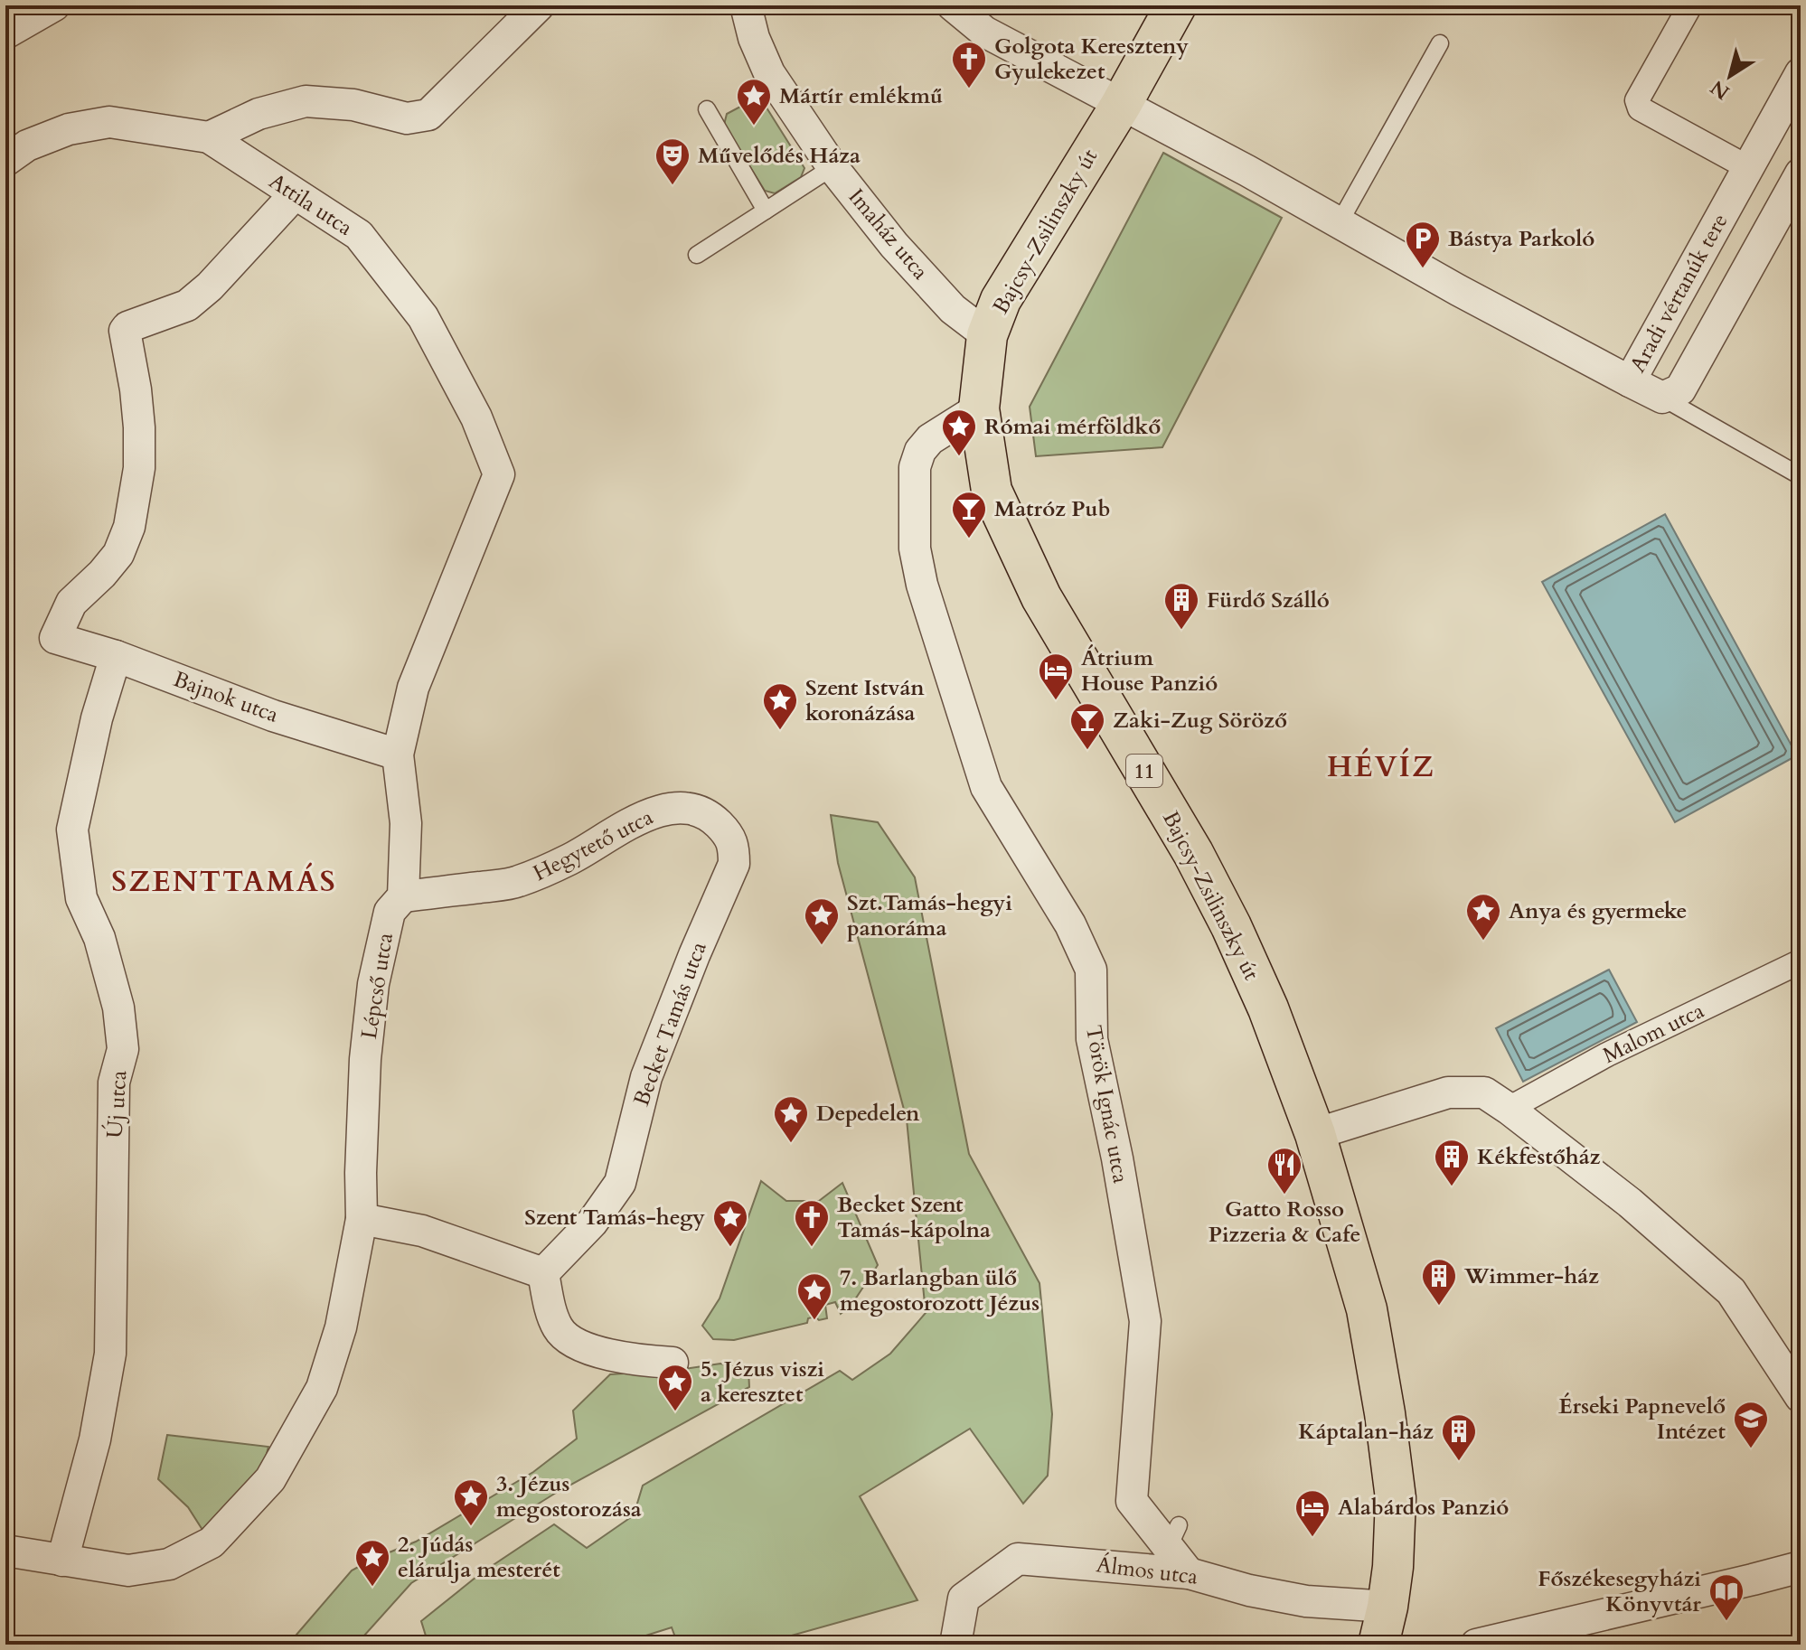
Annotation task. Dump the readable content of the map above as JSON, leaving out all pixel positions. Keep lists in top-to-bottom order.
{
  "streets": {
    "main road": ["Bajcsy-Zsilinszky út", "11"],
    "street": [
      "Attila utca",
      "Imaház utca",
      "Aradi vértanúk tere",
      "Bajnok utca",
      "Hegytető utca",
      "Lépcső utca",
      "Becket Tamás utca",
      "Malom utca",
      "Új utca",
      "Török Ignác utca",
      "Álmos utca"
    ]
  },
  "crossings": [
    ["Attila utca", "Bajnok utca"],
    ["Attila utca", "Lépcső utca"],
    ["Bajcsy-Zsilinszky út", "Imaház utca"],
    ["Bajcsy-Zsilinszky út", "Török Ignác utca"],
    ["Bajcsy-Zsilinszky út", "Álmos utca"],
    ["Bajnok utca", "Lépcső utca"],
    ["Bajnok utca", "Új utca"],
    ["Hegytető utca", "Lépcső utca"],
    ["Hegytető utca", "Becket Tamás utca"],
    ["Török Ignác utca", "Álmos utca"]
  ],
  "districts": ["HÉVÍZ", "SZENTTAMÁS"],
  "places": {
    "church": ["Golgota Kereszteny Gyulekezet", "Becket Szent Tamás-kápolna"],
    "place": [
      "Mártír emlékmű",
      "Római mérföldkő",
      "Szent István koronázása",
      "Anya és gyermeke",
      "Szt.Tamás-hegyi panoráma",
      "Depedelen",
      "Szent Tamás-hegy",
      "7. Barlangban ülő megostorozott Jézus",
      "5. Jézus viszi a keresztet",
      "3. Jézus megostorozása",
      "2. Júdás elárulja mesterét"
    ],
    "theatre": ["Művelődés Háza"],
    "parking": ["Bástya Parkoló"],
    "bar": ["Matróz Pub", "Zaki-Zug Söröző"],
    "building": [
      "Fürdő Szálló",
      "Kékfestőház",
      "Wimmer-ház",
      "Káptalan-ház"
    ],
    "hotel": ["Átrium House Panzió", "Alabárdos Panzió"],
    "restaurant": ["Gatto Rosso Pizzeria & Cafe"],
    "school or university": ["Érseki Papnevelő Intézet"],
    "library": ["Főszékesegyházi Könyvtár"]
  },
  "north": "bottom left"
}
